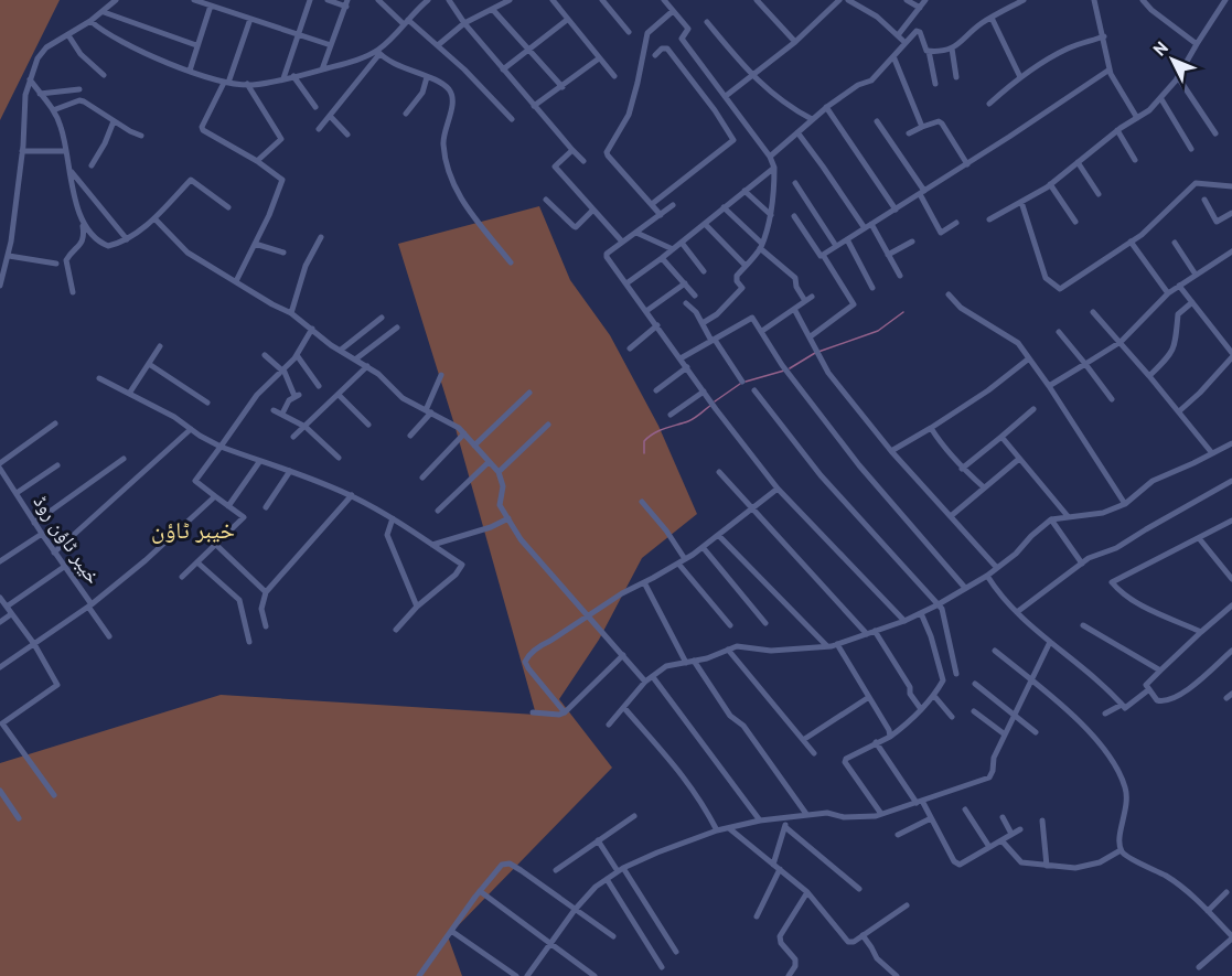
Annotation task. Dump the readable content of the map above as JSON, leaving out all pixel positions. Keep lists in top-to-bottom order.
{
  "streets": {
    "street": ["خیبر ٹاؤن روڈ"]
  },
  "districts": ["خیبر ٹاؤن"],
  "north": "top left"
}
